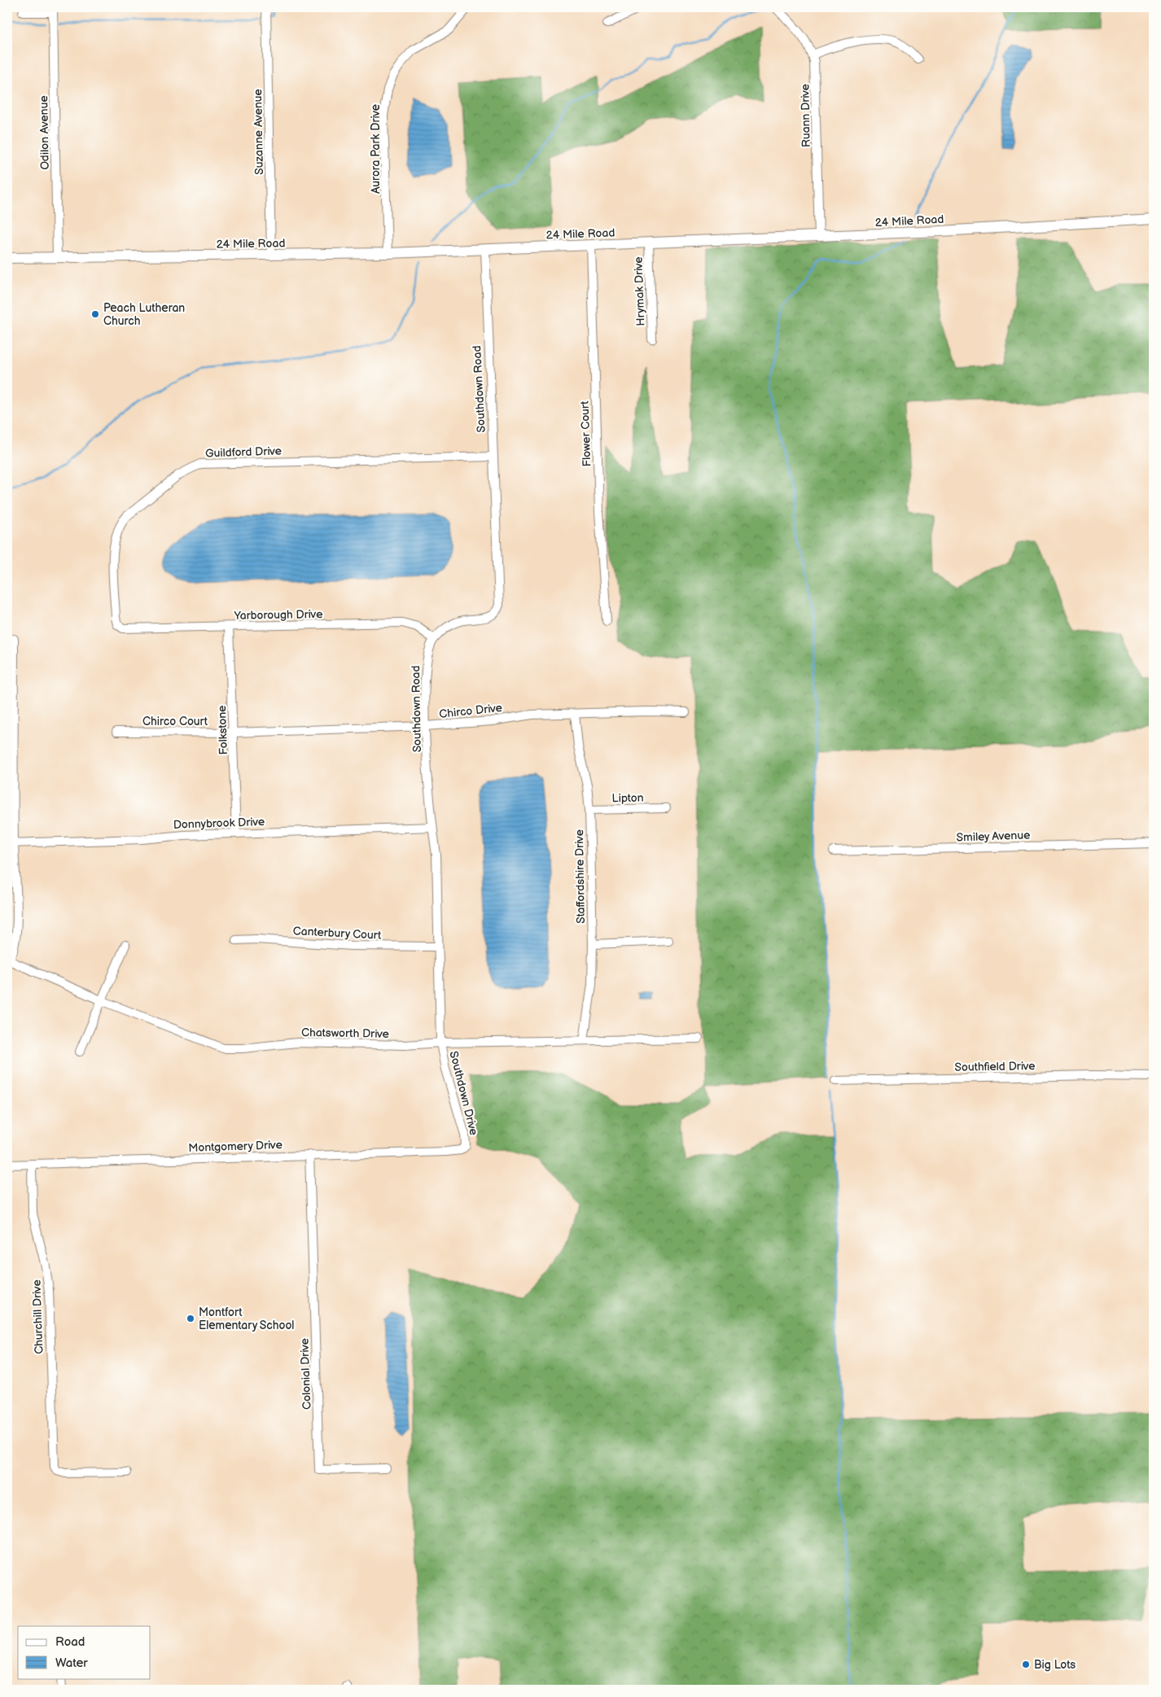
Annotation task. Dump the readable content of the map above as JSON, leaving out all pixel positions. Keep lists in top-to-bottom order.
{
  "streets": {
    "street": [
      "Ruann Drive",
      "Suzanne Avenue",
      "Odilon Avenue",
      "Aurora Park Drive",
      "24 Mile Road",
      "Hrymak Drive",
      "Southdown Road",
      "Flower Court",
      "Guildford Drive",
      "Yarborough Drive",
      "Chirco Drive",
      "Chirco Court",
      "Folkstone",
      "Lipton",
      "Donnybrook Drive",
      "Smiley Avenue",
      "Staffordshire Drive",
      "Canterbury Court",
      "Chatsworth Drive",
      "Southfield Drive",
      "Southdown Drive",
      "Montgomery Drive",
      "Churchill Drive",
      "Colonial Drive"
    ]
  },
  "crossings": [
    ["Ruann Drive", "24 Mile Road"],
    ["Suzanne Avenue", "24 Mile Road"],
    ["Odilon Avenue", "24 Mile Road"],
    ["Aurora Park Drive", "24 Mile Road"],
    ["24 Mile Road", "Hrymak Drive"],
    ["24 Mile Road", "Southdown Road"],
    ["24 Mile Road", "Flower Court"],
    ["Southdown Road", "Guildford Drive"],
    ["Southdown Road", "Yarborough Drive"],
    ["Southdown Road", "Chirco Drive"],
    ["Southdown Road", "Donnybrook Drive"],
    ["Southdown Road", "Canterbury Court"],
    ["Southdown Road", "Chatsworth Drive"],
    ["Southdown Road", "Southdown Drive"],
    ["Guildford Drive", "Yarborough Drive"],
    ["Yarborough Drive", "Folkstone"],
    ["Chirco Drive", "Chirco Court"],
    ["Chirco Drive", "Folkstone"],
    ["Chirco Drive", "Staffordshire Drive"],
    ["Chirco Court", "Folkstone"],
    ["Folkstone", "Donnybrook Drive"],
    ["Lipton", "Staffordshire Drive"],
    ["Staffordshire Drive", "Chatsworth Drive"],
    ["Chatsworth Drive", "Southdown Drive"],
    ["Southdown Drive", "Montgomery Drive"],
    ["Montgomery Drive", "Churchill Drive"],
    ["Montgomery Drive", "Colonial Drive"]
  ],
  "places": ["Peach Lutheran Church", "Montfort Elementary School", "Big Lots"],
  "legend": ["Road", "Water"]
}
